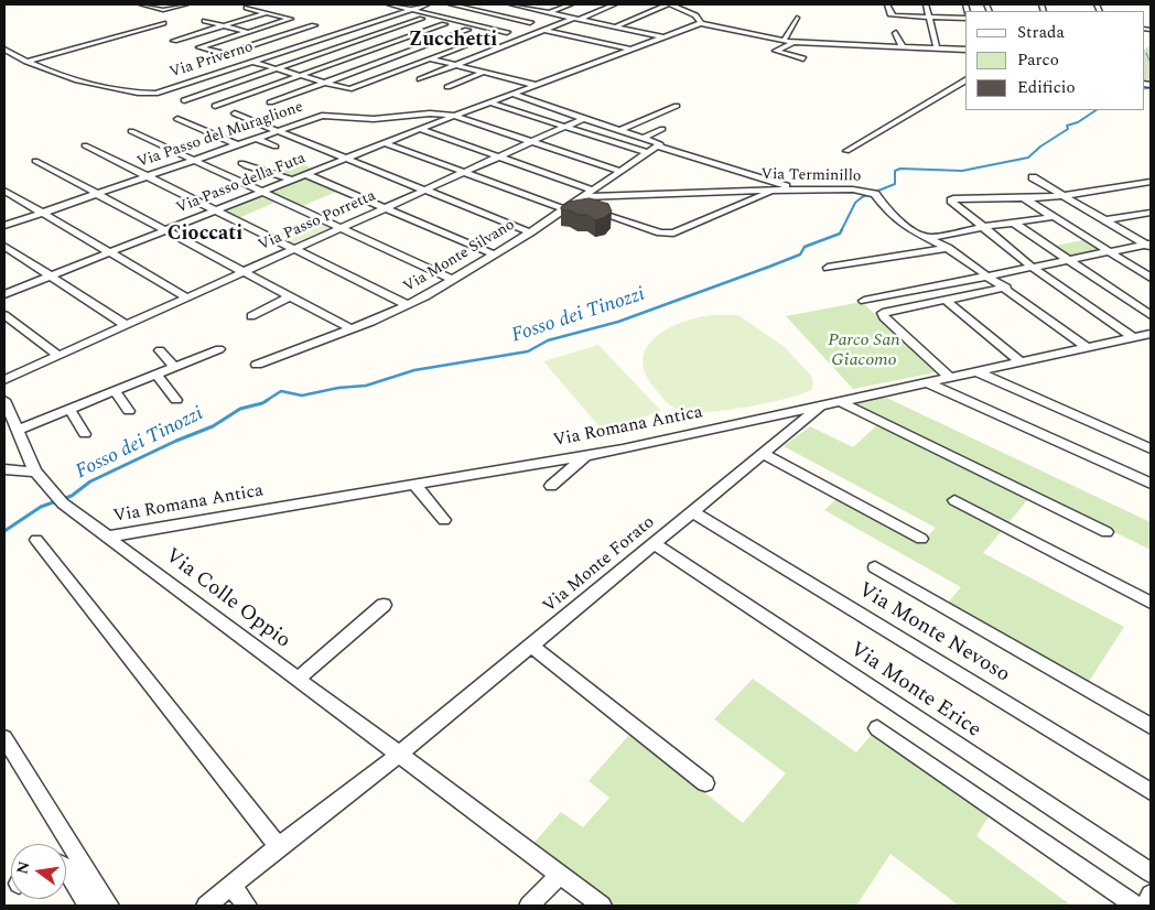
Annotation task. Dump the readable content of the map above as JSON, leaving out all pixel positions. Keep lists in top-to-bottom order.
{
  "streets": {
    "street": [
      "Via Priverno",
      "Via Passo del Muraglione",
      "Via Terminillo",
      "Via Passo della Futa",
      "Via Passo Porretta",
      "Via Monte Silvano",
      "Via Romana Antica",
      "Via Monte Forato",
      "Via Colle Oppio",
      "Via Monte Nevoso",
      "Via Monte Erice"
    ]
  },
  "crossings": [
    ["Via Passo del Muraglione", "Via Passo della Futa"],
    ["Via Terminillo", "Via Monte Silvano"],
    ["Via Terminillo", "Via Romana Antica"],
    ["Via Romana Antica", "Via Monte Forato"],
    ["Via Romana Antica", "Via Colle Oppio"],
    ["Via Monte Forato", "Via Colle Oppio"],
    ["Via Monte Forato", "Via Monte Nevoso"],
    ["Via Monte Forato", "Via Monte Erice"]
  ],
  "districts": ["Zucchetti", "Cioccati"],
  "water": ["Fosso dei Tinozzi"],
  "parks": ["Parco San Giacomo"],
  "legend": ["Strada", "Parco", "Edificio"],
  "north": "left"
}
